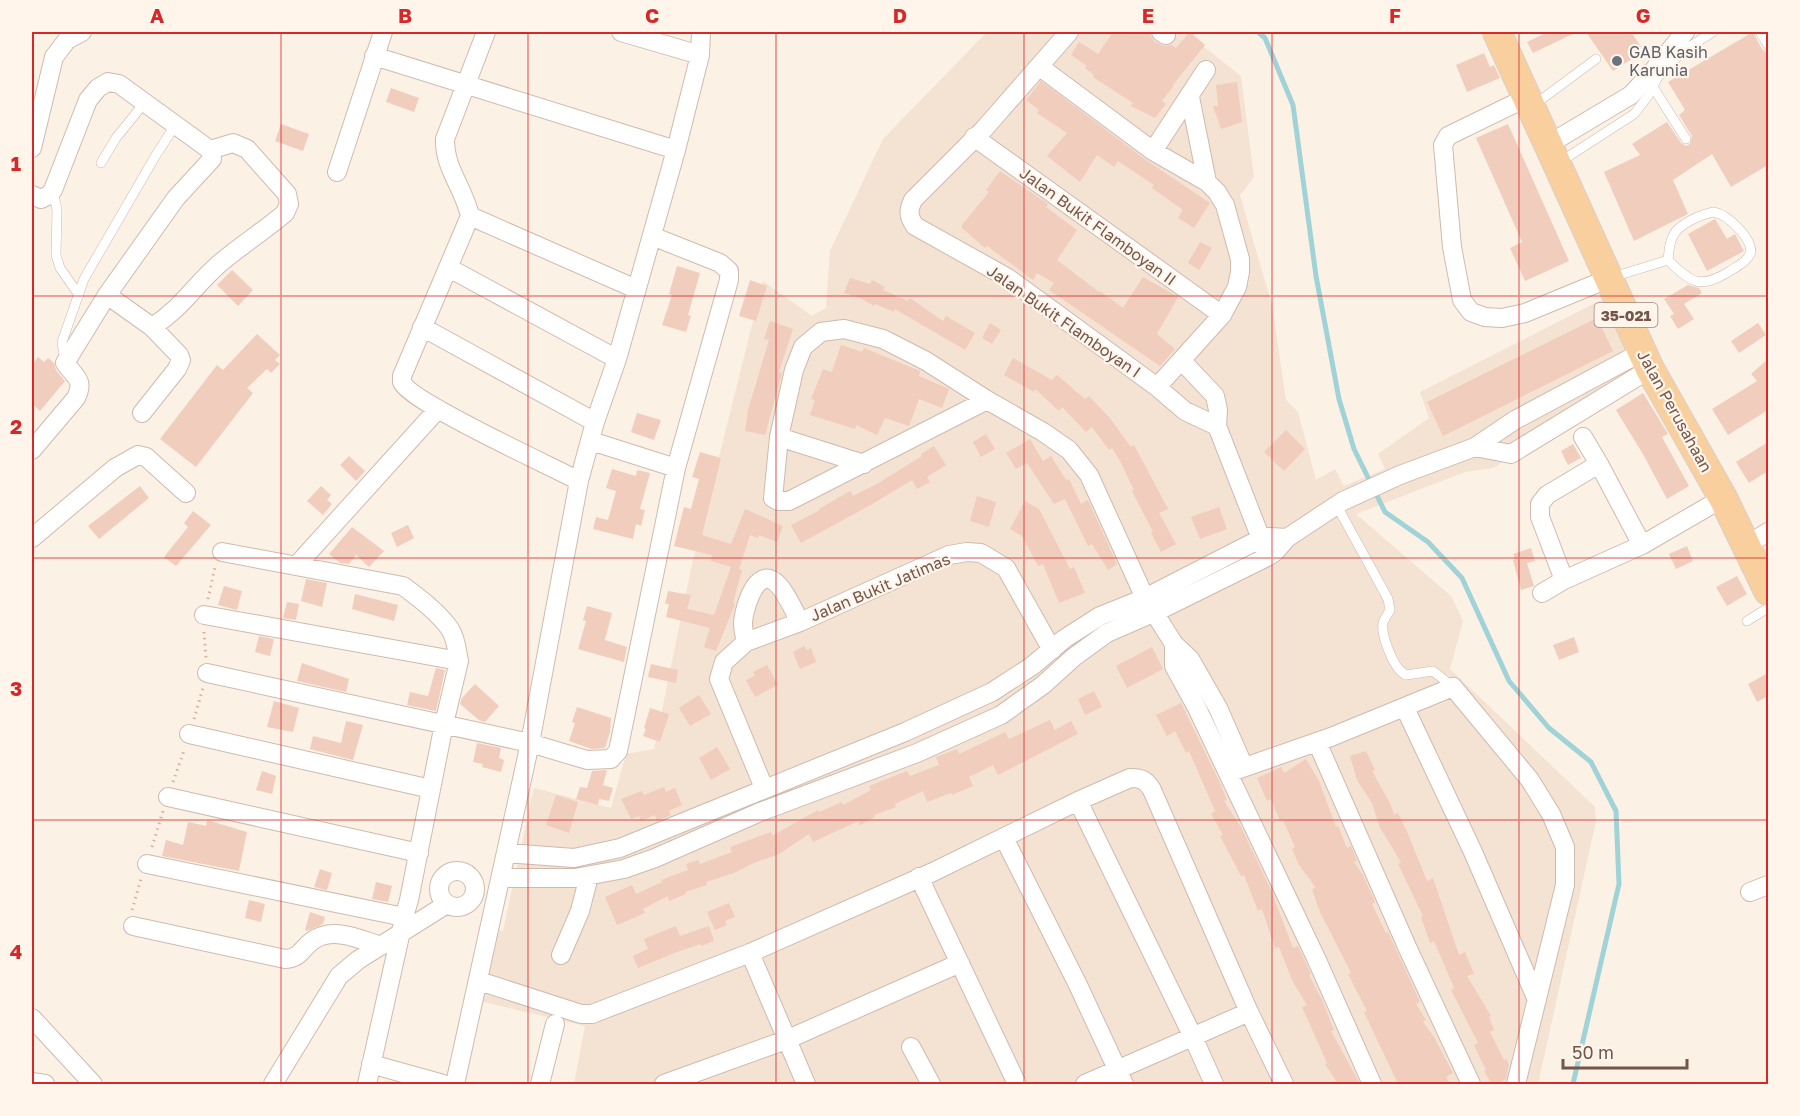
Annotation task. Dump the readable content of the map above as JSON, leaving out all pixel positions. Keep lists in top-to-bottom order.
{
  "streets": {
    "main road": ["35-021", "Jalan Perusahaan"],
    "street": ["Jalan Bukit Flamboyan II", "Jalan Bukit Flamboyan I", "Jalan Bukit Jatimas"]
  },
  "crossings": [
    ["Jalan Bukit Flamboyan II", "Jalan Bukit Flamboyan I"]
  ],
  "places": ["GAB Kasih Karunia"],
  "scale_bar": "50 m",
  "grid": {
    "columns": [
      "A",
      "B",
      "C",
      "D",
      "E",
      "F",
      "G"
    ],
    "rows": [
      "1",
      "2",
      "3",
      "4"
    ]
  }
}
